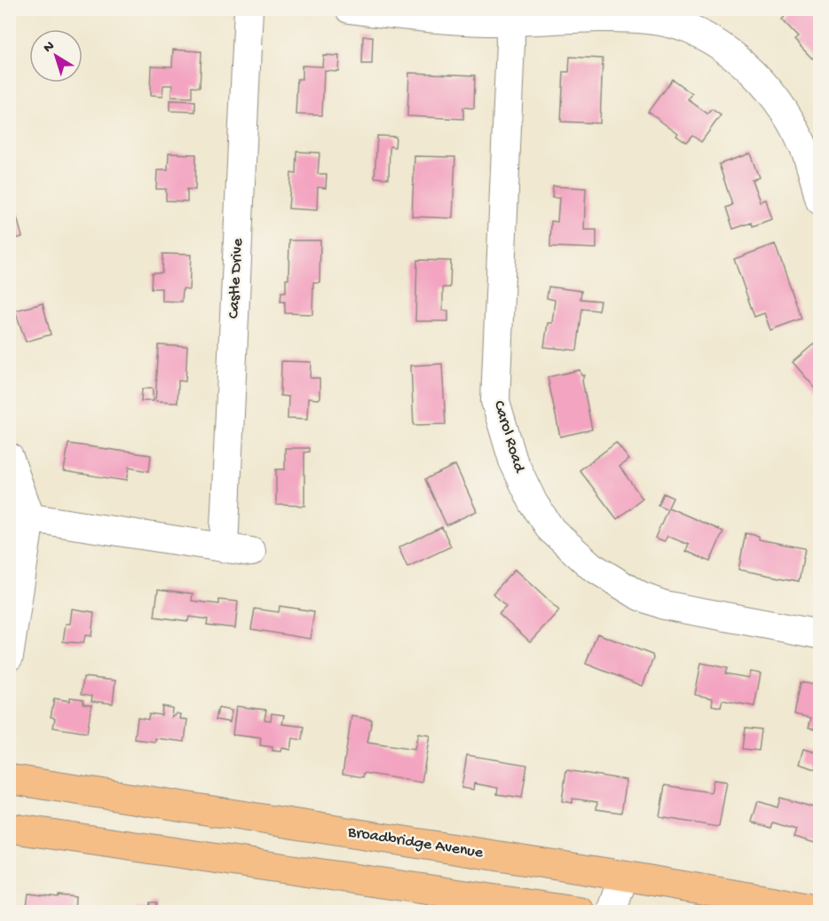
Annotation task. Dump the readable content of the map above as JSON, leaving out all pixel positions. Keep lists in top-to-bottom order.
{
  "streets": {
    "main road": ["Broadbridge Avenue"],
    "street": ["Castle Drive", "Carol Road"]
  },
  "north": "top left"
}
